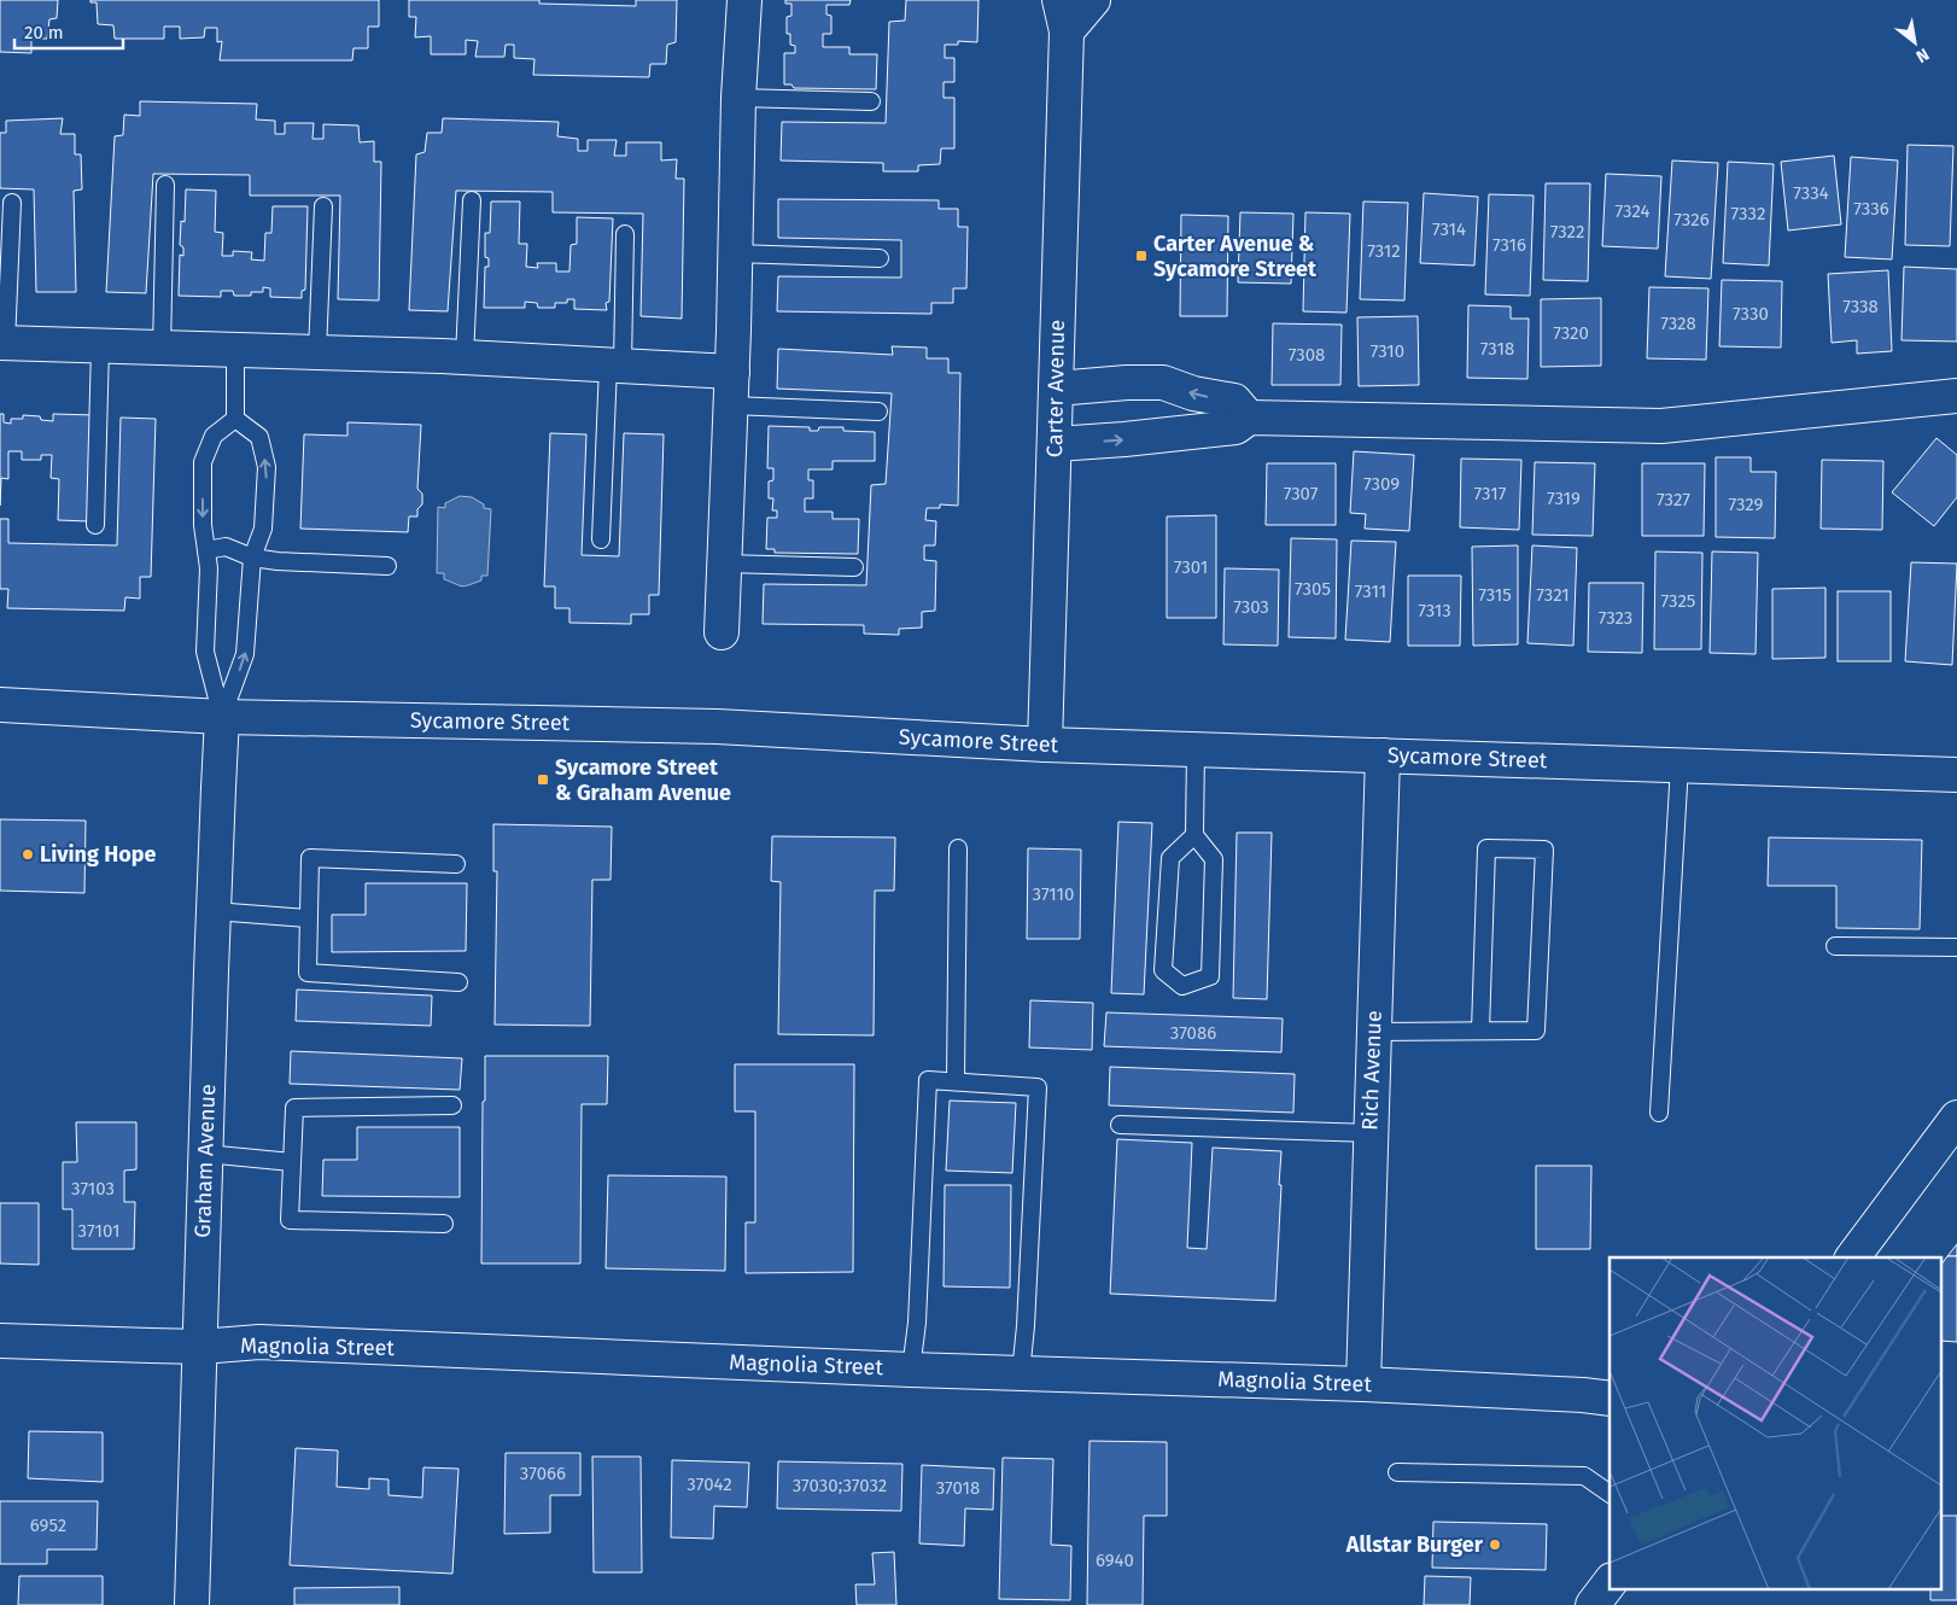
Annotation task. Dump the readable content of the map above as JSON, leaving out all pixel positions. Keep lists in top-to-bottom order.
{
  "streets": {
    "street": [
      "Carter Avenue",
      "Sycamore Street",
      "Rich Avenue",
      "Graham Avenue",
      "Magnolia Street"
    ]
  },
  "crossings": [
    ["Carter Avenue", "Sycamore Street"],
    ["Sycamore Street", "Rich Avenue"],
    ["Sycamore Street", "Graham Avenue"],
    ["Rich Avenue", "Magnolia Street"],
    ["Graham Avenue", "Magnolia Street"]
  ],
  "places": {
    "transit": ["Carter Avenue & Sycamore Street", "Sycamore Street & Graham Avenue"],
    "other": ["Living Hope", "Allstar Burger"]
  },
  "house_numbers": [
    "7334",
    "7336",
    "7324",
    "7332",
    "7326",
    "7314",
    "7322",
    "7316",
    "7312",
    "7338",
    "7330",
    "7328",
    "7320",
    "7318",
    "7310",
    "7308",
    "7309",
    "7307",
    "7317",
    "7319",
    "7327",
    "7329",
    "7301",
    "7305",
    "7311",
    "7315",
    "7321",
    "7325",
    "7303",
    "7313",
    "7323",
    "37110",
    "37086",
    "37103",
    "37101",
    "37066",
    "37042",
    "37030;37032",
    "37018",
    "6952",
    "6940"
  ],
  "scale_bar": "20 m",
  "north": "bottom right"
}
